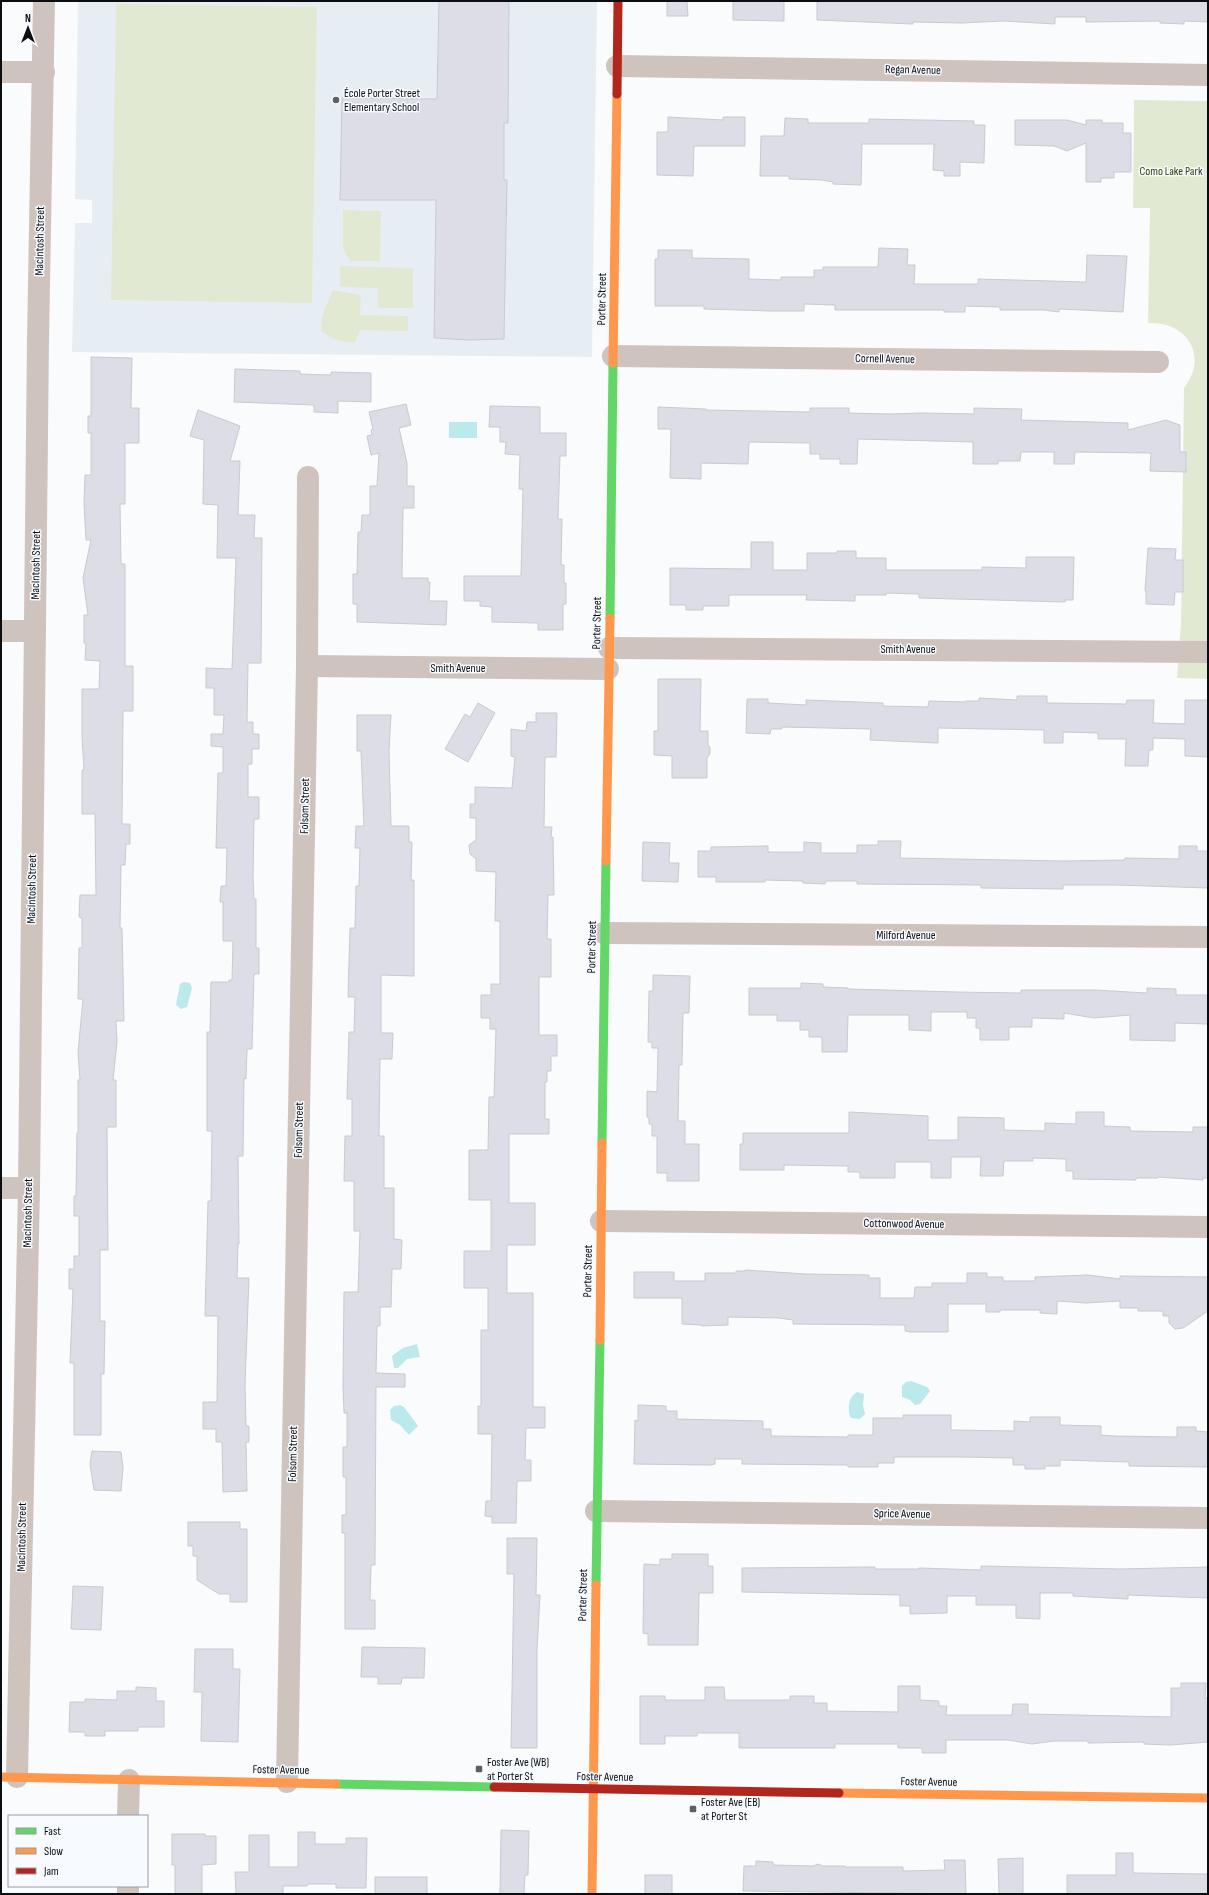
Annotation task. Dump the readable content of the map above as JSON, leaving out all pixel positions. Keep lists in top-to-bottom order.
{
  "streets": {
    "street": [
      "Regan Avenue",
      "MacIntosh Street",
      "Porter Street",
      "Cornell Avenue",
      "Smith Avenue",
      "Folsom Street",
      "Milford Avenue",
      "Cottonwood Avenue",
      "Sprice Avenue",
      "Foster Avenue"
    ]
  },
  "crossings": [
    ["Regan Avenue", "Porter Street"],
    ["MacIntosh Street", "Foster Avenue"],
    ["Porter Street", "Cornell Avenue"],
    ["Porter Street", "Smith Avenue"],
    ["Porter Street", "Milford Avenue"],
    ["Porter Street", "Cottonwood Avenue"],
    ["Porter Street", "Sprice Avenue"],
    ["Porter Street", "Foster Avenue"],
    ["Smith Avenue", "Folsom Street"],
    ["Folsom Street", "Foster Avenue"]
  ],
  "parks": ["Como Lake Park"],
  "places": {
    "other": ["École Porter Street Elementary School"],
    "transit": ["Foster Ave (WB) at Porter St", "Foster Ave (EB) at Porter St"]
  },
  "legend": ["Fast", "Slow", "Jam"],
  "north": "top"
}
